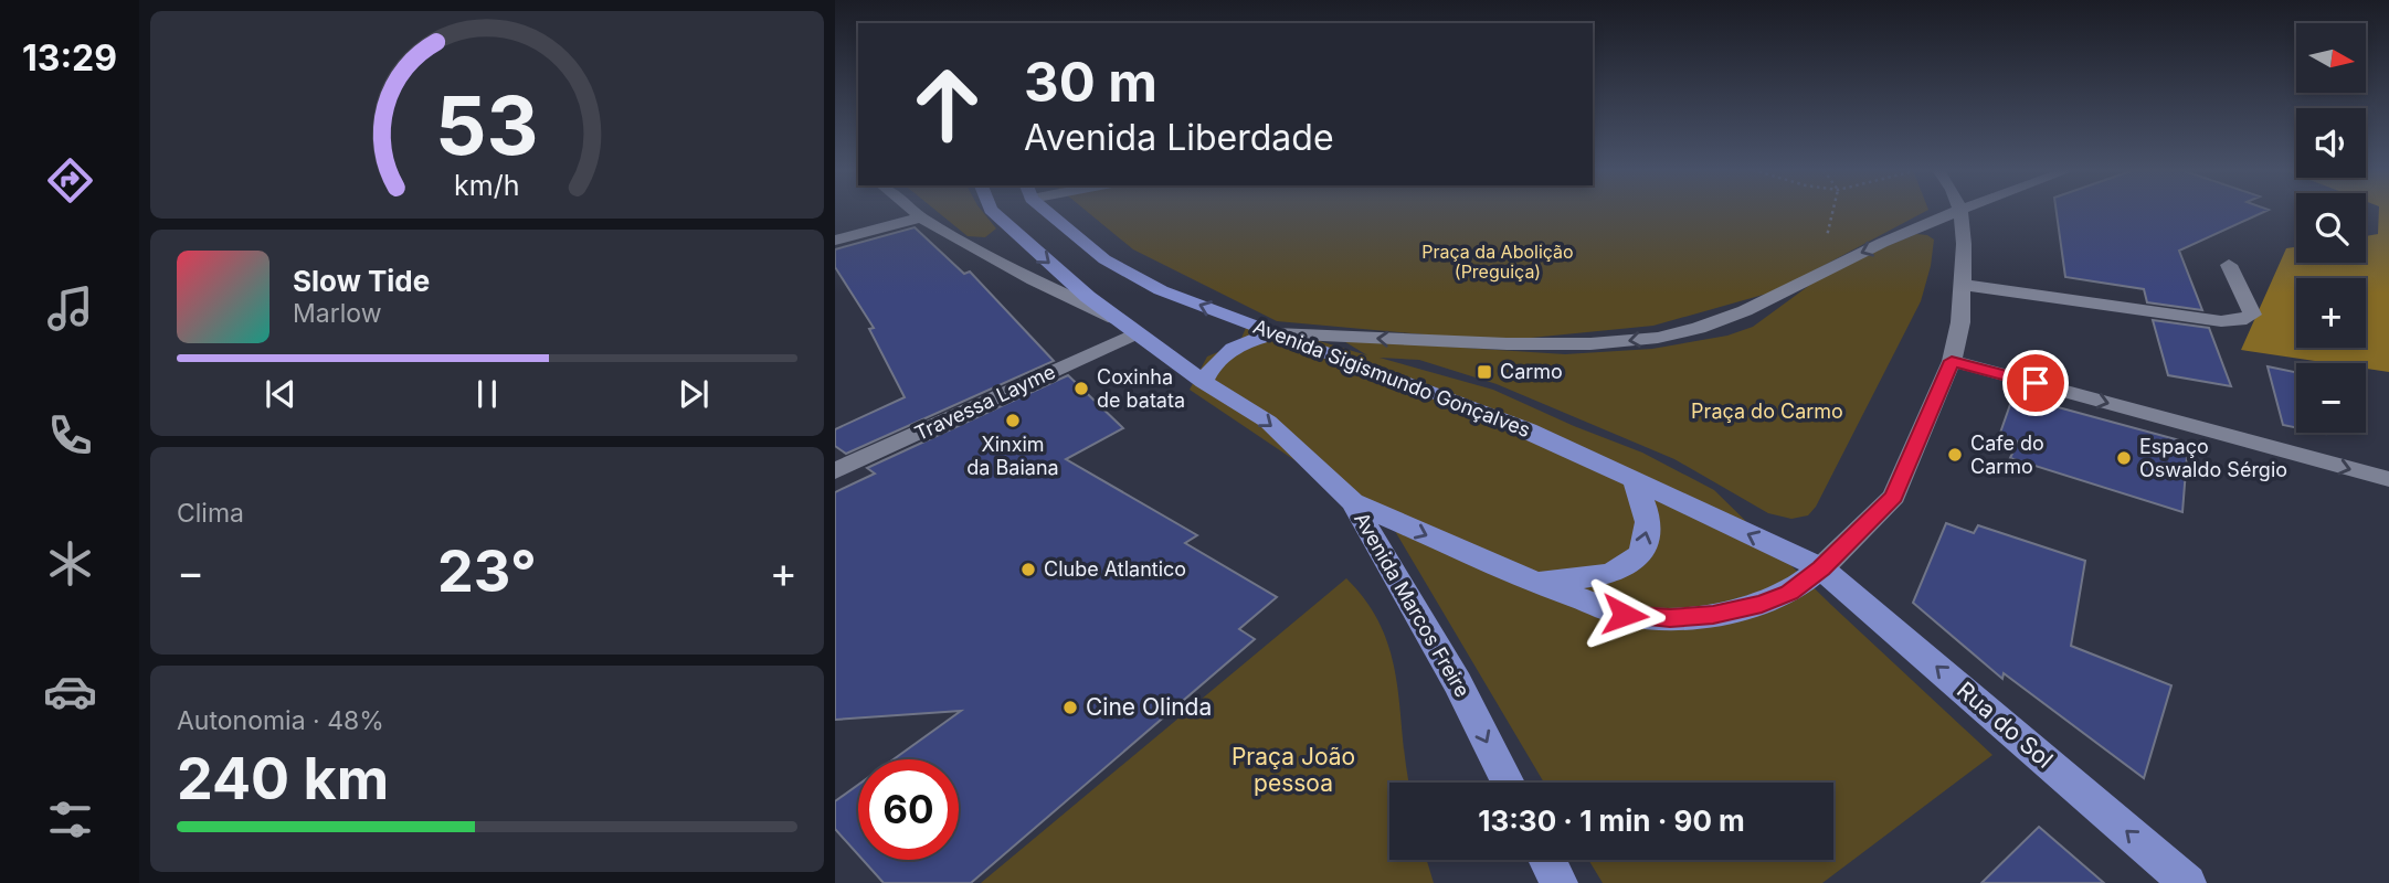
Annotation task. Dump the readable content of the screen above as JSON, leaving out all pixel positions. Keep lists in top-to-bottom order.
{
  "streets": {
    "main road": ["Avenida Sigismundo Gonçalves", "Avenida Marcos Freire", "Rua do Sol"],
    "street": ["Travessa Layme"]
  },
  "crossings": [
    ["Avenida Sigismundo Gonçalves", "Rua do Sol"]
  ],
  "one_way": ["Avenida Marcos Freire", "Rua do Sol"],
  "parks": ["Praça da Abolição (Preguiça)", "Praça do Carmo", "Praça João pessoa"],
  "places": {
    "transit": ["Carmo"],
    "other": [
      "Coxinha de batata",
      "Xinxim da Baiana",
      "Cafe do Carmo",
      "Espaço Oswaldo Sérgio",
      "Clube Atlantico",
      "Cine Olinda"
    ]
  },
  "north": "right",
  "page": {
    "tabs": "13:29",
    "map_buttons": ["+", "−"],
    "turn": ["30 m", "Avenida Liberdade"],
    "song": ["Slow Tide", "Marlow"],
    "tile": [
      "Clima",
      ["Autonomia · 48%", "240 km"]
    ],
    "heat": ["−", "23°", "+"],
    "limit": "60",
    "trip": "13:30 · 1 min · 90 m",
    "gauge": ["53", "km/h"]
  }
}
